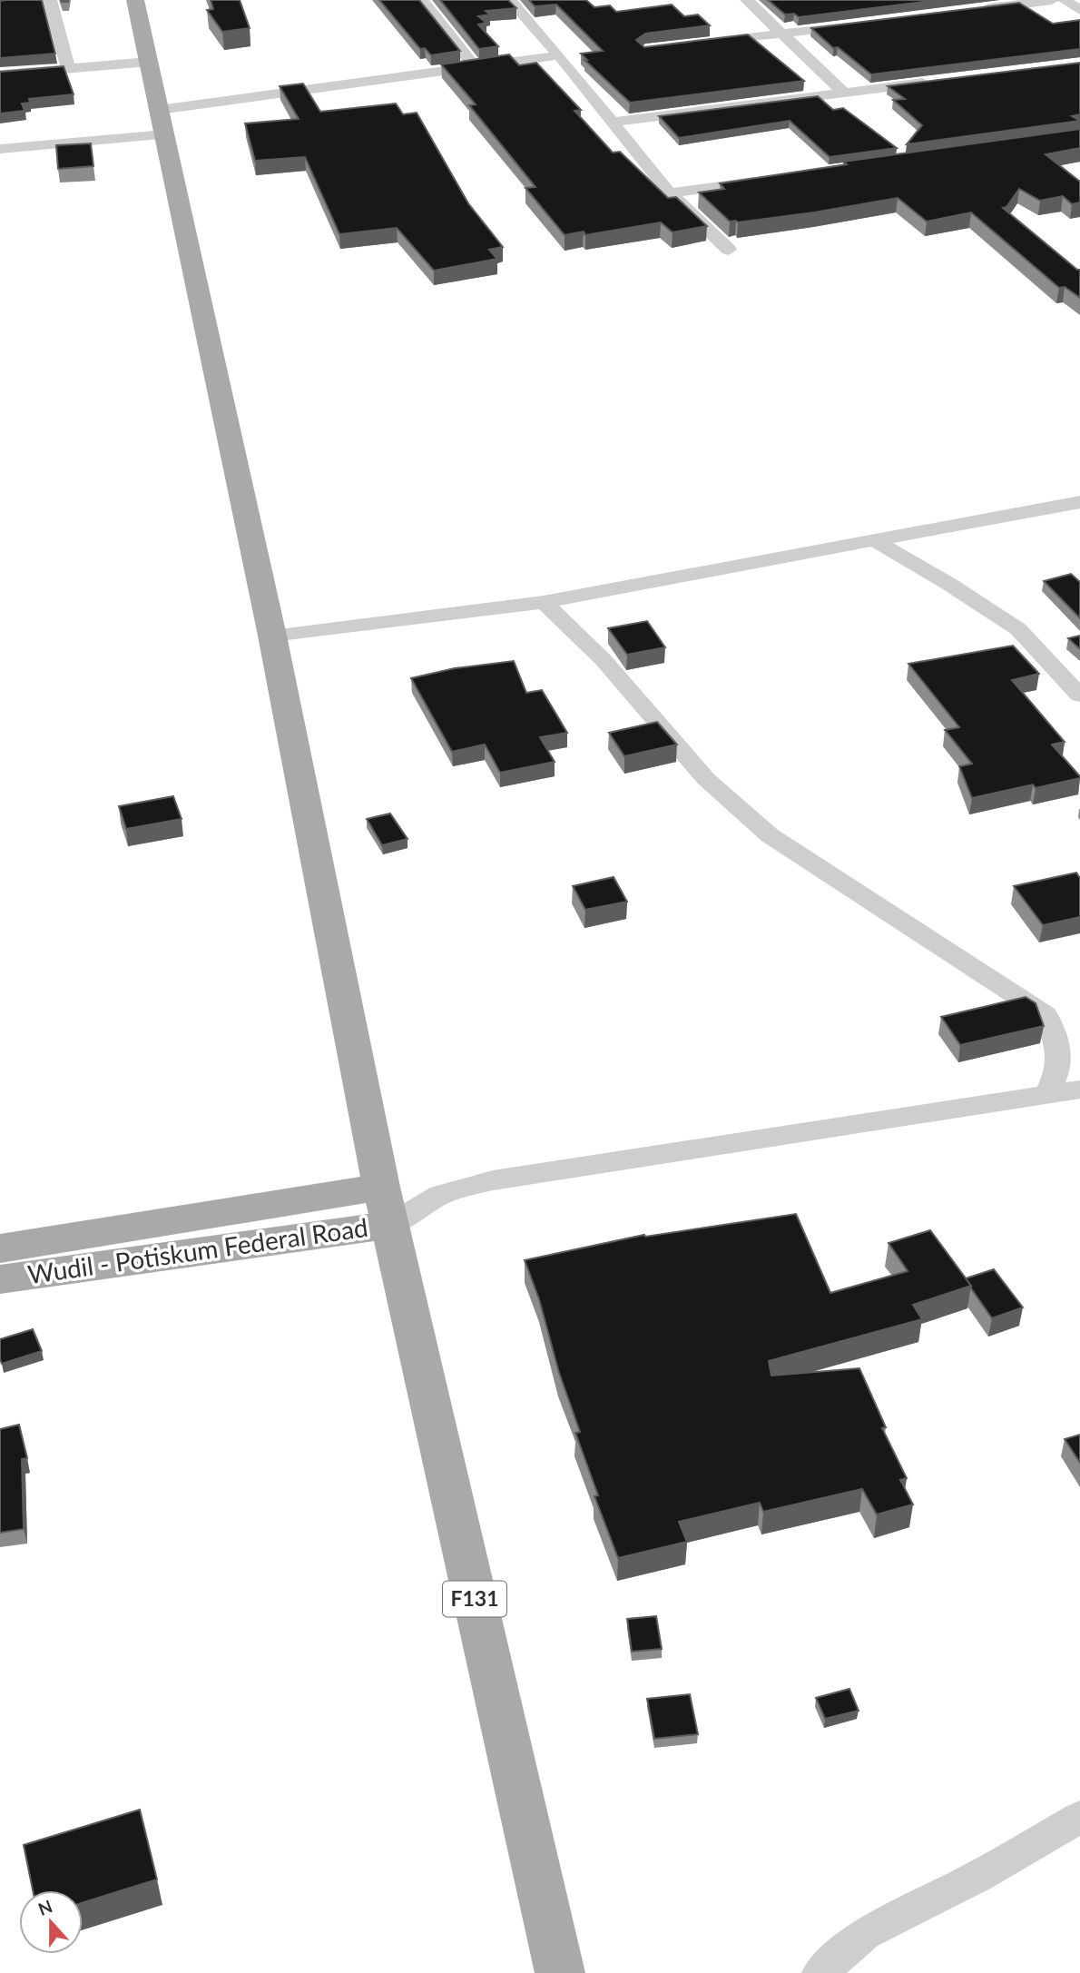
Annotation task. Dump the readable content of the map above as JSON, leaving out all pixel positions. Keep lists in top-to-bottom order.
{
  "streets": {
    "main road": ["Wudil - Potiskum Federal Road", "F131"]
  },
  "north": "top"
}
